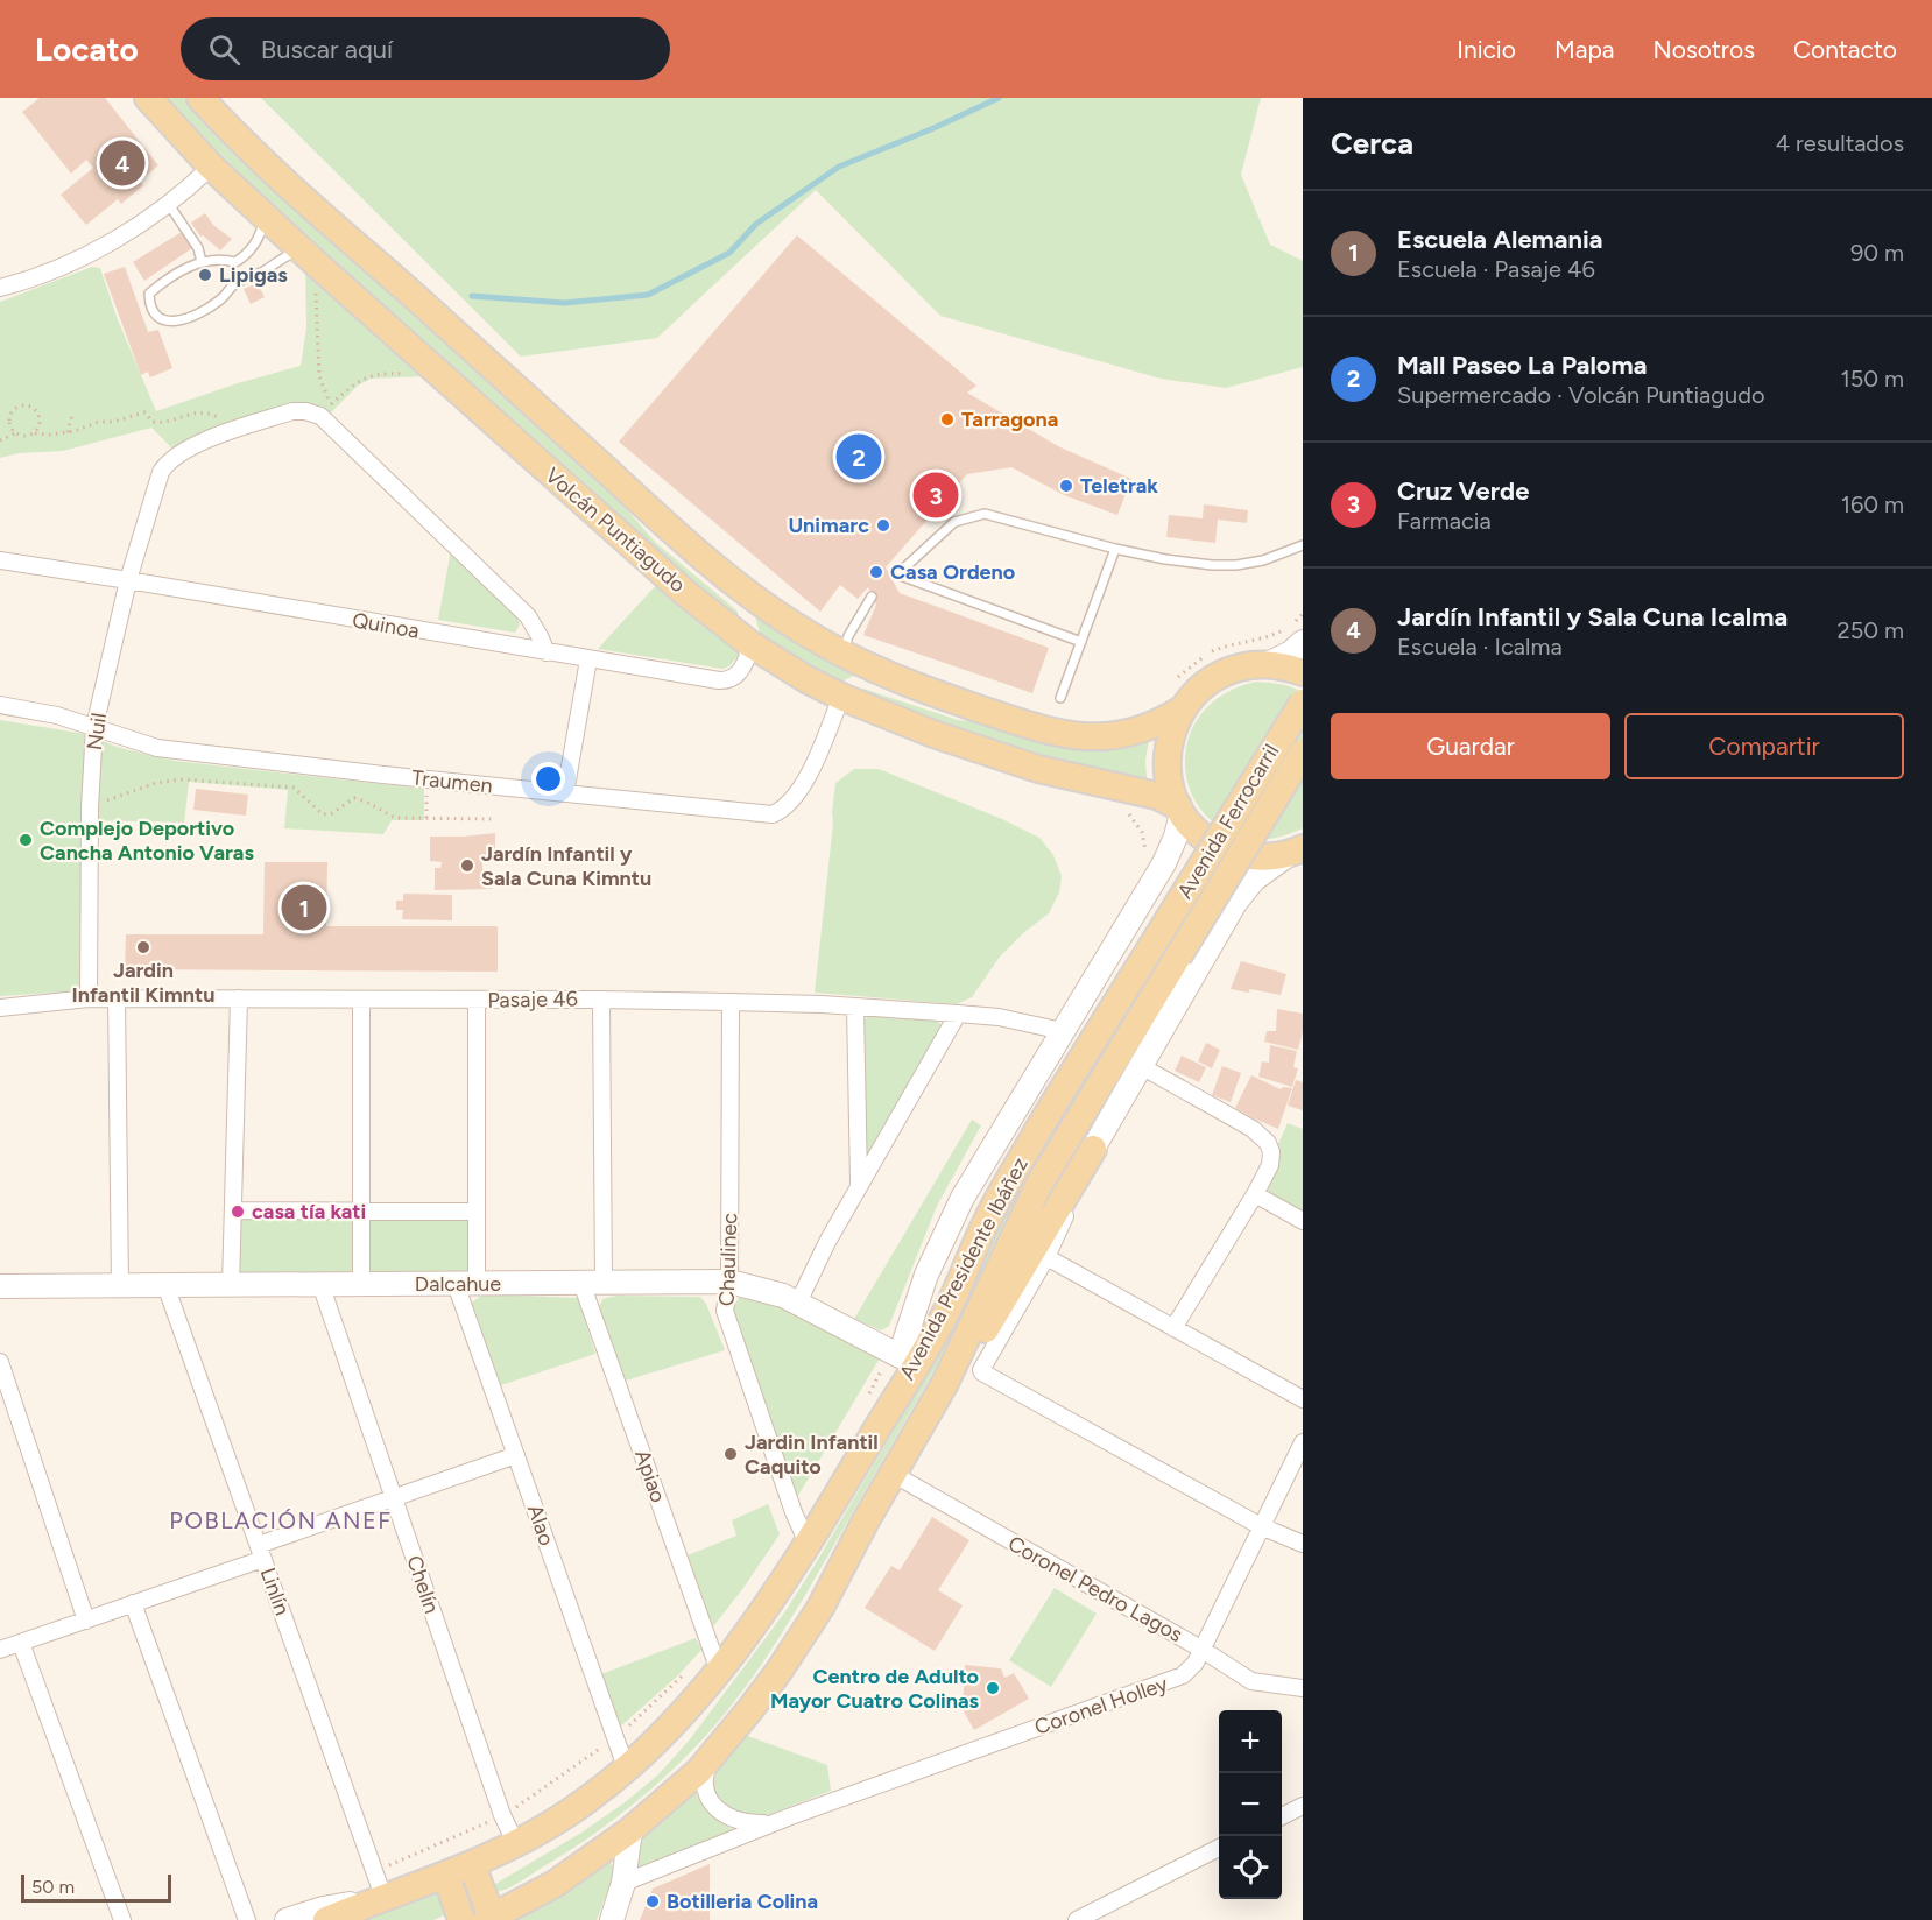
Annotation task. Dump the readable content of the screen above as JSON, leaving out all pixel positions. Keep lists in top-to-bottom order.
{
  "streets": {
    "main road": ["Volcán Puntiagudo", "Avenida Ferrocarril", "Avenida Presidente Ibáñez"],
    "street": [
      "Quinoa",
      "Nuil",
      "Traumen",
      "Pasaje 46",
      "Chaulinec",
      "Dalcahue",
      "Apiao",
      "Alao",
      "Chelín",
      "Coronel Pedro Lagos",
      "Linlín",
      "Coronel Holley"
    ]
  },
  "crossings": [
    ["Volcán Puntiagudo", "Quinoa"],
    ["Volcán Puntiagudo", "Traumen"],
    ["Volcán Puntiagudo", "Avenida Presidente Ibáñez"],
    ["Quinoa", "Nuil"],
    ["Nuil", "Traumen"],
    ["Nuil", "Pasaje 46"],
    ["Avenida Ferrocarril", "Avenida Presidente Ibáñez"],
    ["Pasaje 46", "Chaulinec"],
    ["Pasaje 46", "Avenida Presidente Ibáñez"],
    ["Pasaje 46", "Apiao"],
    ["Pasaje 46", "Alao"],
    ["Chaulinec", "Avenida Presidente Ibáñez"],
    ["Chaulinec", "Dalcahue"],
    ["Avenida Presidente Ibáñez", "Dalcahue"],
    ["Avenida Presidente Ibáñez", "Apiao"],
    ["Avenida Presidente Ibáñez", "Alao"],
    ["Avenida Presidente Ibáñez", "Chelín"],
    ["Avenida Presidente Ibáñez", "Coronel Pedro Lagos"],
    ["Avenida Presidente Ibáñez", "Linlín"],
    ["Avenida Presidente Ibáñez", "Coronel Holley"],
    ["Dalcahue", "Apiao"],
    ["Dalcahue", "Alao"],
    ["Dalcahue", "Chelín"],
    ["Dalcahue", "Linlín"],
    ["Coronel Pedro Lagos", "Coronel Holley"]
  ],
  "districts": ["POBLACIÓN ANEF"],
  "places": [
    "Lipigas",
    "Tarragona",
    "Teletrak",
    "Unimarc",
    "Casa Ordeno",
    "Complejo Deportivo Cancha Antonio Varas",
    "Jardín Infantil y Sala Cuna Kimntu",
    "Jardin Infantil Kimntu",
    "casa tía kati",
    "Jardin Infantil Caquito",
    "Centro de Adulto Mayor Cuatro Colinas",
    "Botilleria Colina"
  ],
  "scale_bar": "50 m",
  "page": {
    "header": "Locato",
    "search": "Buscar aquí",
    "nav": [
      "Inicio",
      "Mapa",
      "Nosotros",
      "Contacto"
    ],
    "heading": ["Cerca", "4 resultados"],
    "pins": [
      "4",
      "2",
      "3",
      "1"
    ],
    "list": [
      {
        "mark": "1",
        "name": "Escuela Alemania",
        "note": "Escuela · Pasaje 46",
        "value": "90 m"
      },
      {
        "mark": "2",
        "name": "Mall Paseo La Paloma",
        "note": "Supermercado · Volcán Puntiagudo",
        "value": "150 m"
      },
      {
        "mark": "3",
        "name": "Cruz Verde",
        "note": "Farmacia",
        "value": "160 m"
      },
      {
        "mark": "4",
        "name": "Jardín Infantil y Sala Cuna Icalma",
        "note": "Escuela · Icalma",
        "value": "250 m"
      }
    ],
    "buttons": ["Guardar", "Compartir"],
    "map_buttons": ["+", "−"],
    "scale": "50 m"
  }
}
